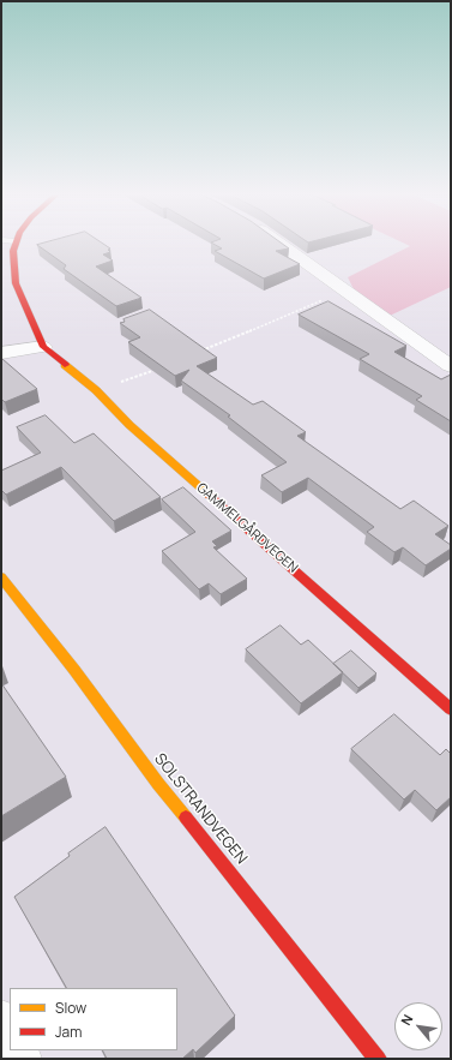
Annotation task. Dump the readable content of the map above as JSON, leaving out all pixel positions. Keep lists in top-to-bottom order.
{
  "streets": {
    "street": ["GAMMELGÅRDVEGEN", "SOLSTRANDVEGEN"]
  },
  "legend": ["Slow", "Jam"],
  "north": "top left"
}
